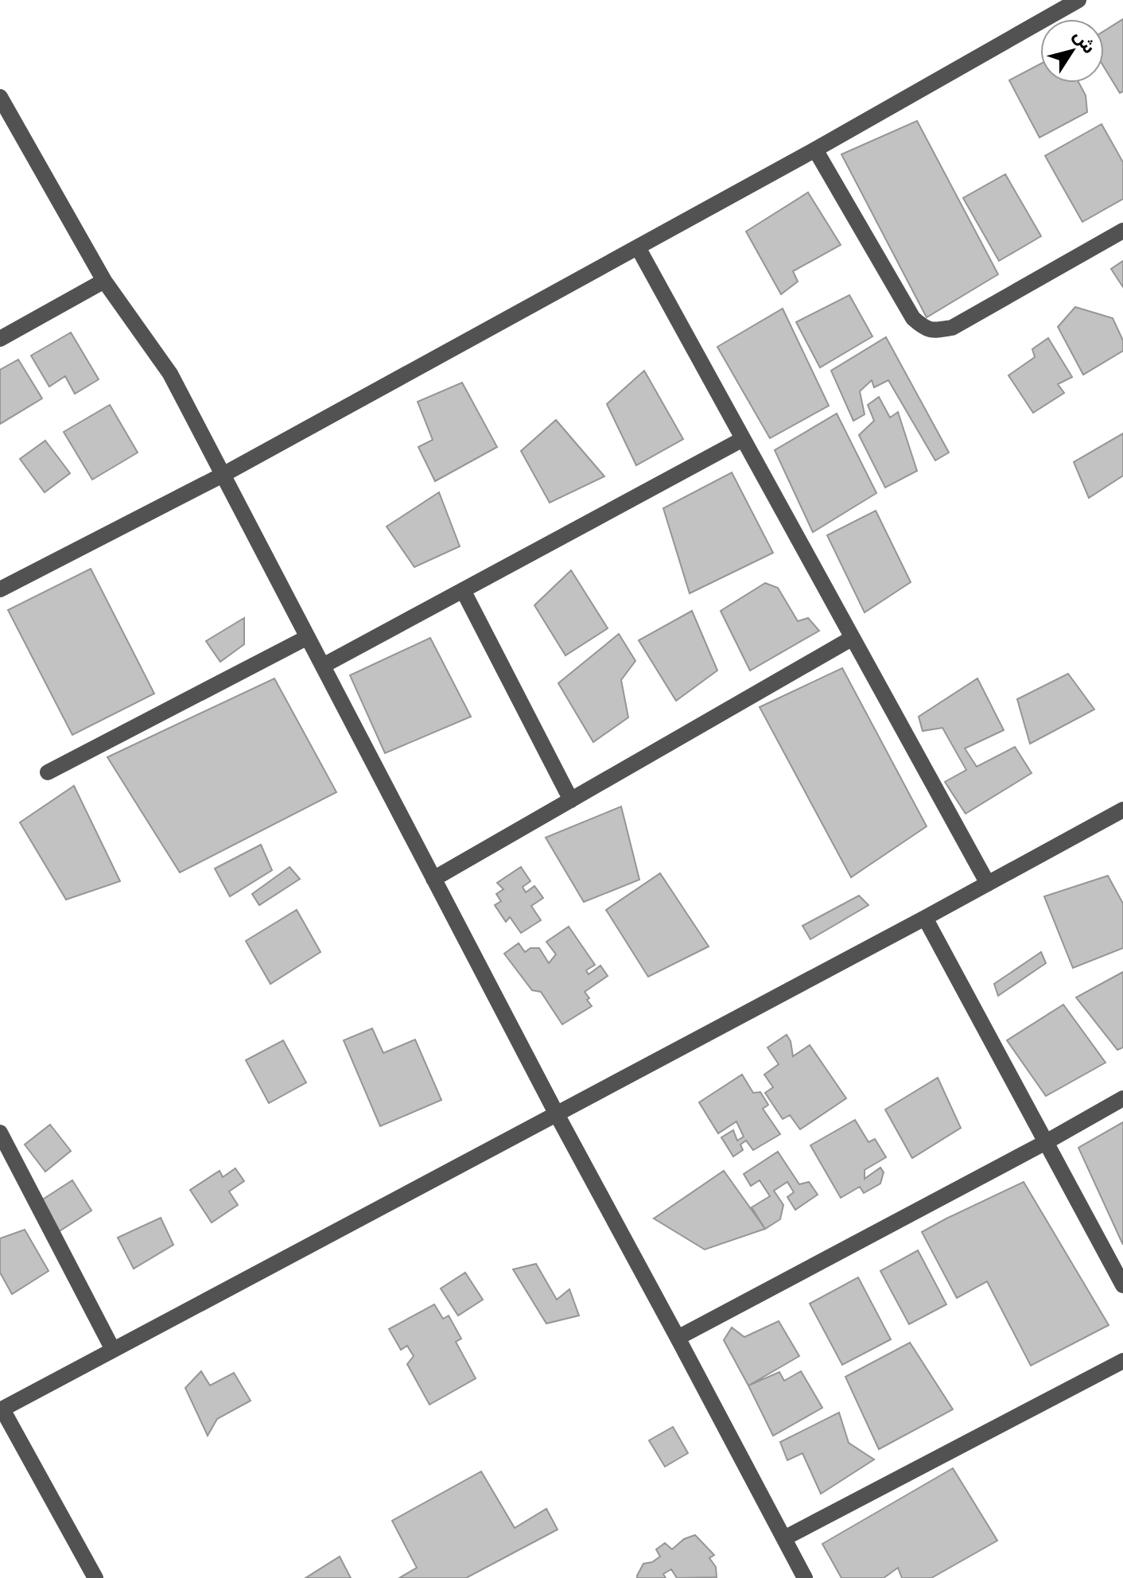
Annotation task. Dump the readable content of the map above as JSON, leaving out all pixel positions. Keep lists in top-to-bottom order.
{
  "north": "top right"
}
